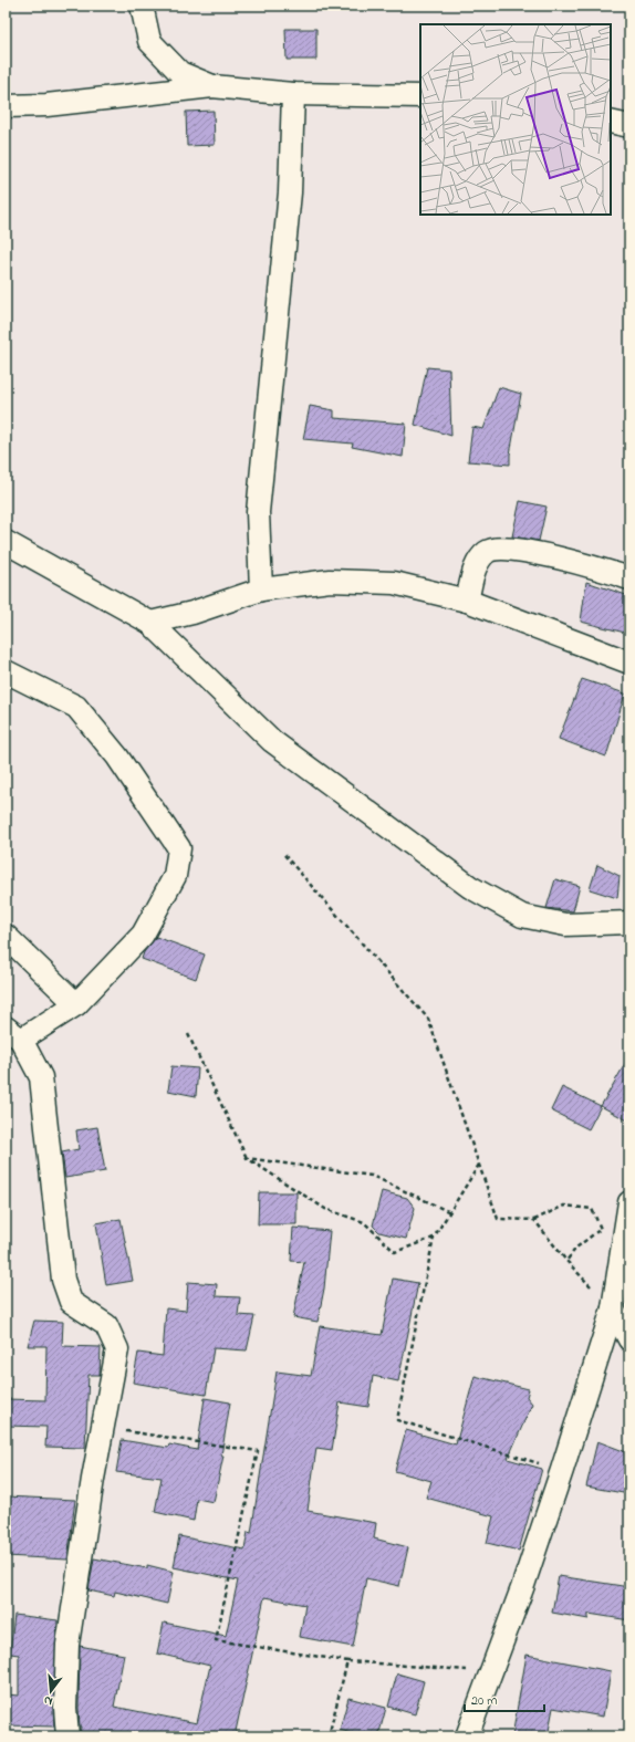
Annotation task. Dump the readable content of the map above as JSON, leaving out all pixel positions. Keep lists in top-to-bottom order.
{
  "scale_bar": "20 m",
  "north": "bottom"
}
